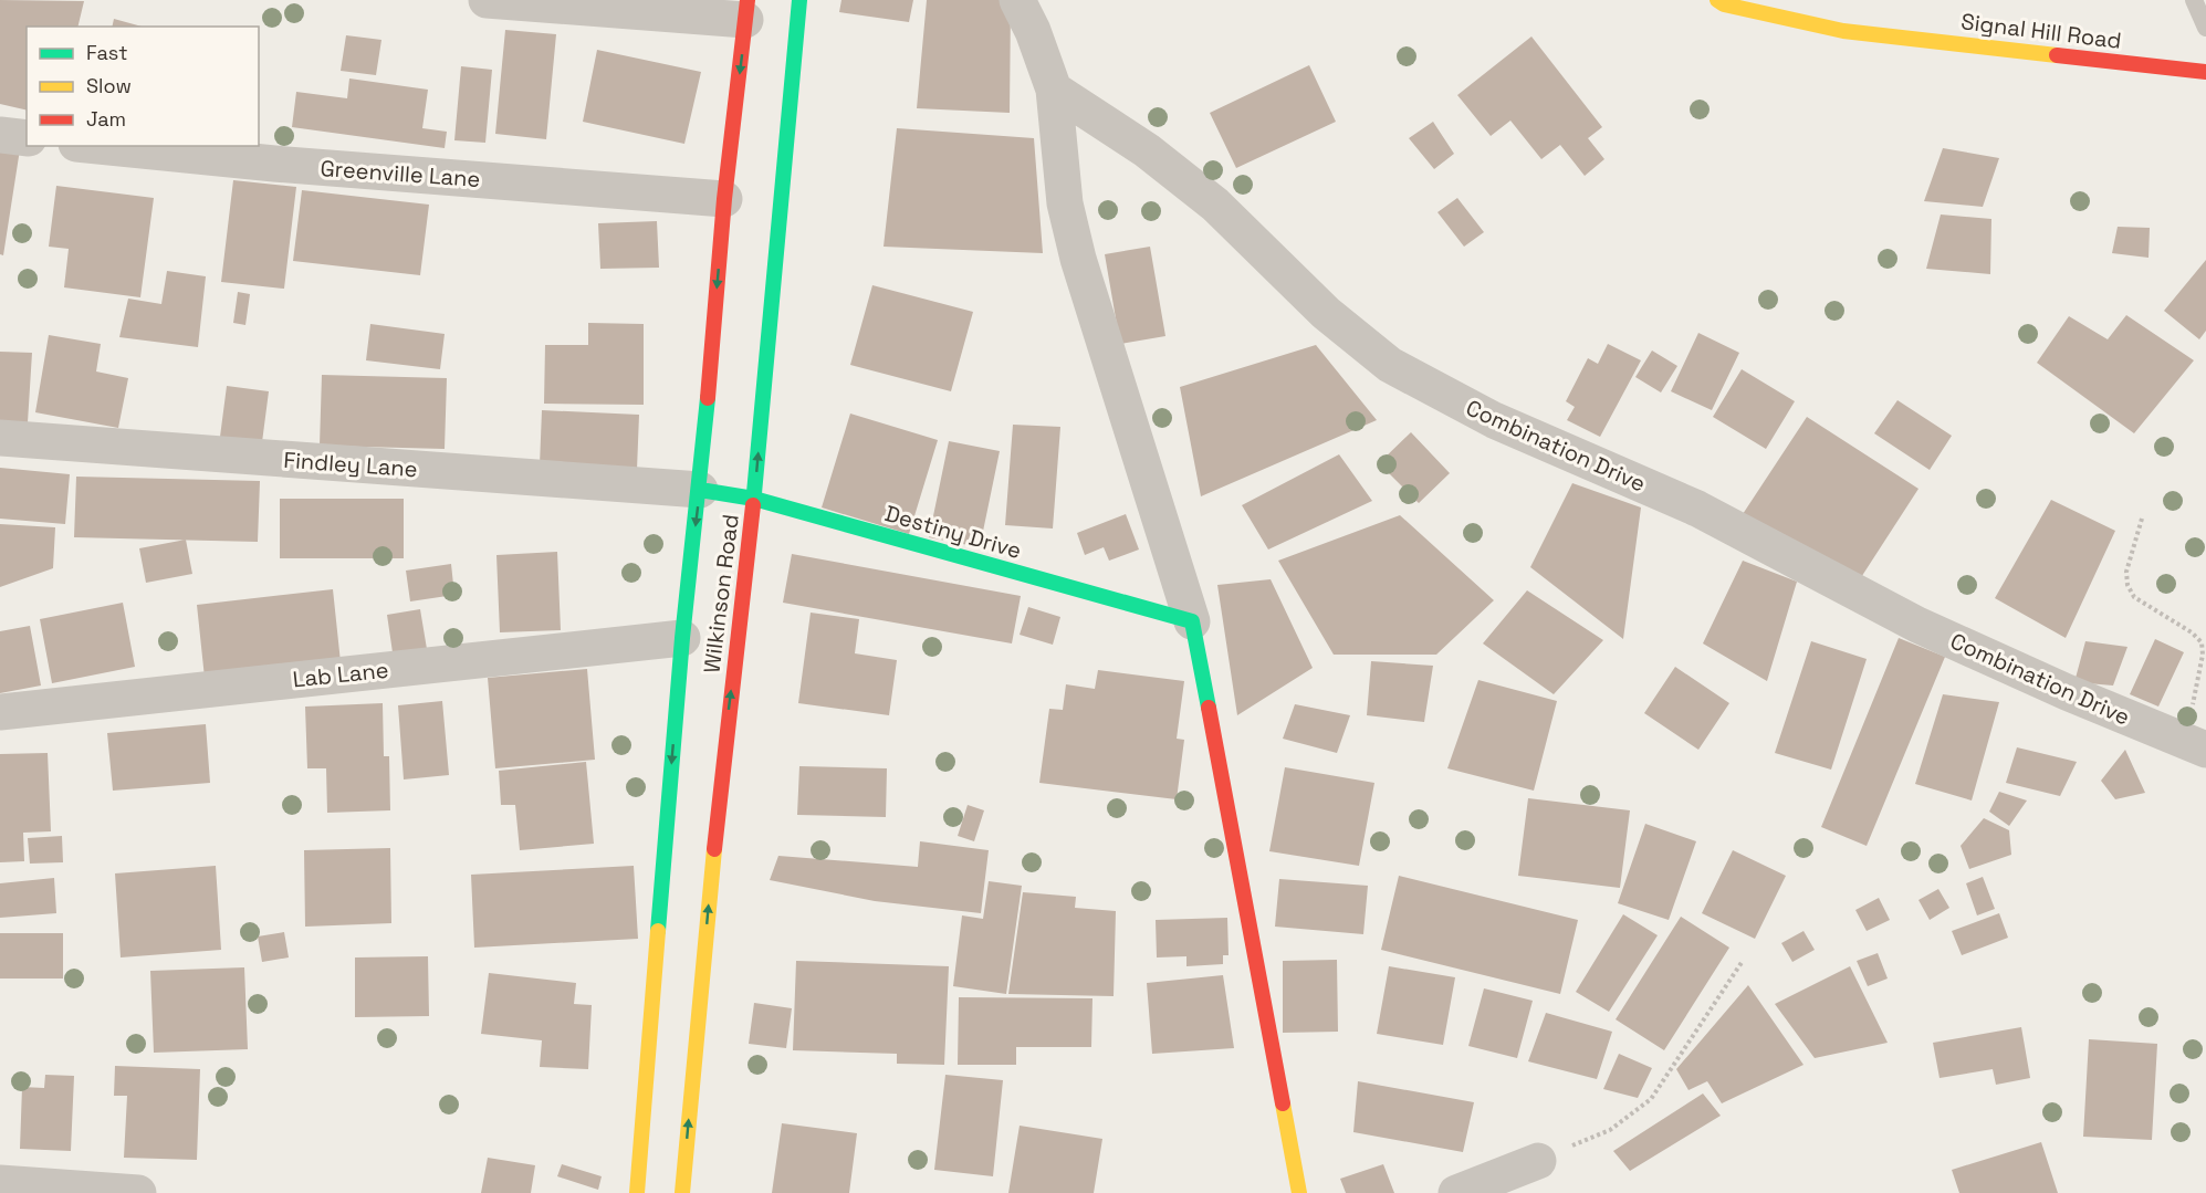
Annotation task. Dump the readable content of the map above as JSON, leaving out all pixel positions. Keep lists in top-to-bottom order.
{
  "streets": {
    "main road": ["Signal Hill Road", "Destiny Drive", "Wilkinson Road"],
    "street": [
      "Greenville Lane",
      "Combination Drive",
      "Findley Lane",
      "Lab Lane"
    ]
  },
  "crossings": [
    ["Greenville Lane", "Wilkinson Road"],
    ["Findley Lane", "Destiny Drive"],
    ["Findley Lane", "Wilkinson Road"],
    ["Destiny Drive", "Wilkinson Road"],
    ["Wilkinson Road", "Lab Lane"]
  ],
  "legend": ["Fast", "Slow", "Jam"]
}
